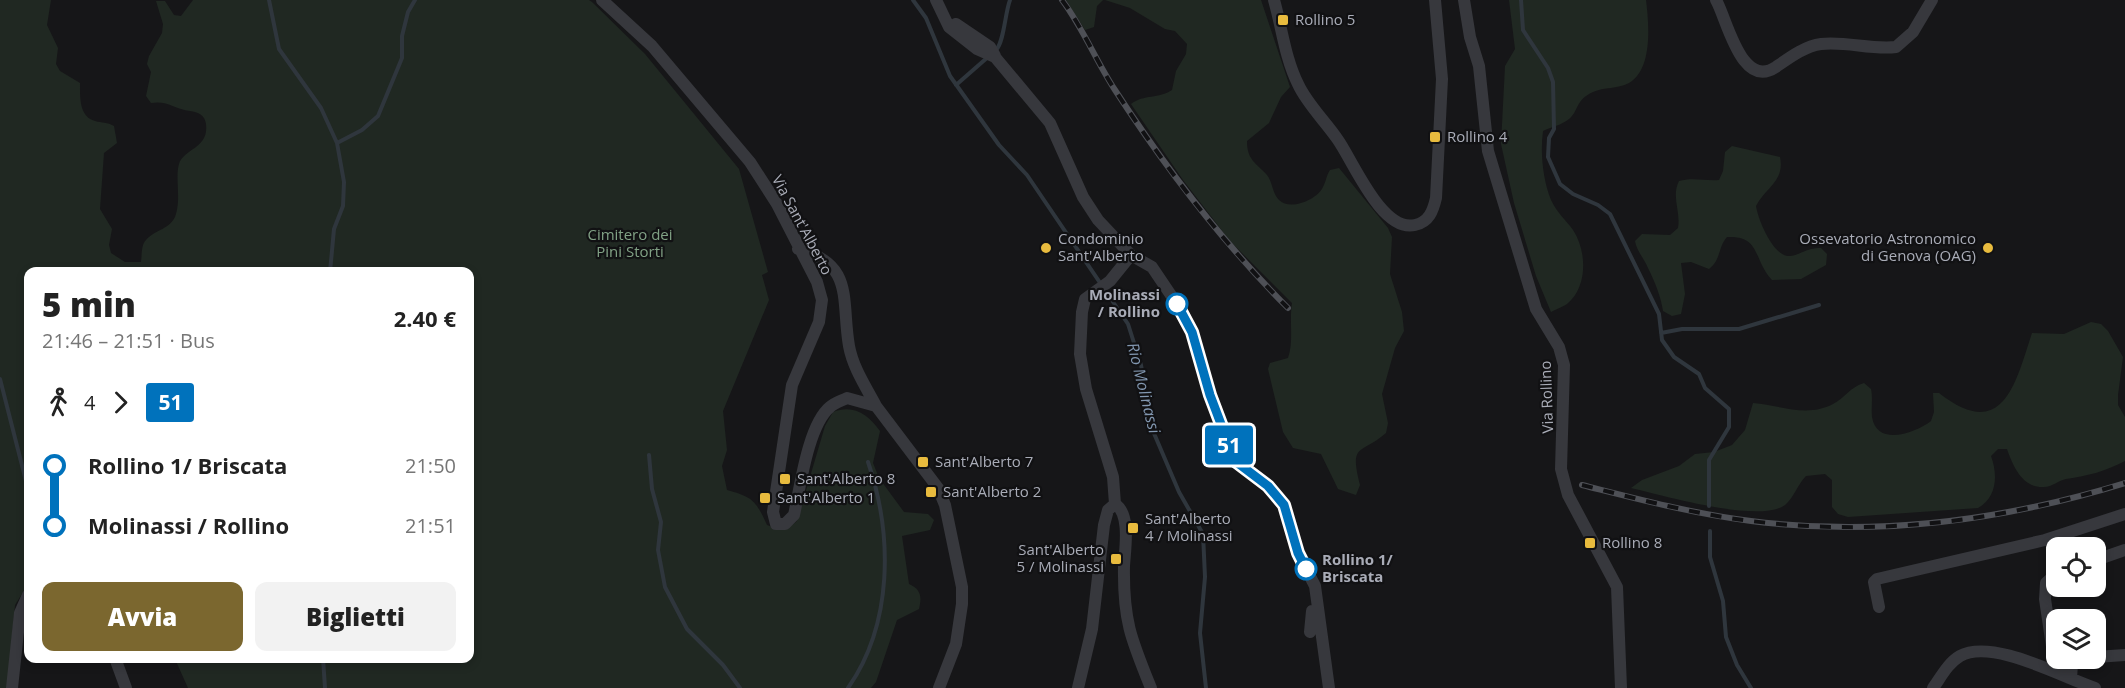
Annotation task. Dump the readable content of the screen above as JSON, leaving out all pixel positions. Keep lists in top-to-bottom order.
{
  "streets": {
    "street": ["Via Sant'Alberto", "Via Rollino"]
  },
  "water": ["Rio Molinassi"],
  "parks": ["Cimitero dei Pini Storti"],
  "places": {
    "transit": [
      "Rollino 5",
      "Rollino 4",
      "Sant'Alberto 7",
      "Sant'Alberto 8",
      "Sant'Alberto 2",
      "Sant'Alberto 1",
      "Sant'Alberto 4 / Molinassi",
      "Rollino 8",
      "Sant'Alberto 5 / Molinassi"
    ],
    "other": [
      "Condominio Sant'Alberto",
      "Ossevatorio Astronomico di Genova (OAG)",
      "Molinassi / Rollino",
      "Rollino 1/ Briscata"
    ]
  },
  "lines": ["bus line 51"],
  "page": {
    "on_map": "51",
    "heading": ["5 min", "21:46 – 21:51 · Bus", "2.40 €"],
    "legs": ["4", "51"],
    "list": [
      {
        "name": "Rollino 1/ Briscata",
        "value": "21:50"
      },
      {
        "name": "Molinassi / Rollino",
        "value": "21:51"
      }
    ],
    "buttons": ["Avvia", "Biglietti"]
  }
}
